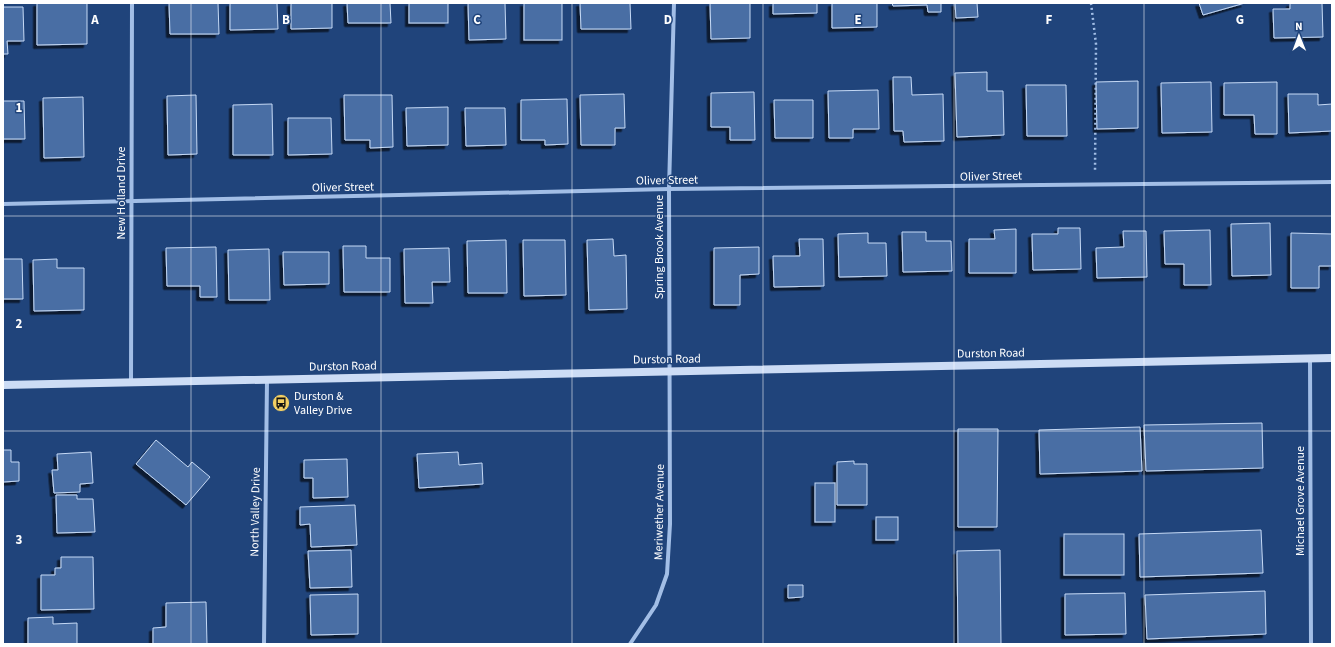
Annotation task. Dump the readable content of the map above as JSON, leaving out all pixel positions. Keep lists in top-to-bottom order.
{
  "streets": {
    "main road": ["Durston Road"],
    "street": [
      "Oliver Street",
      "New Holland Drive",
      "Spring Brook Avenue",
      "Michael Grove Avenue",
      "North Valley Drive",
      "Meriwether Avenue"
    ]
  },
  "crossings": [
    ["Oliver Street", "New Holland Drive"],
    ["Oliver Street", "Spring Brook Avenue"],
    ["New Holland Drive", "Durston Road"],
    ["Spring Brook Avenue", "Durston Road"],
    ["Spring Brook Avenue", "Meriwether Avenue"],
    ["Durston Road", "Michael Grove Avenue"],
    ["Durston Road", "North Valley Drive"],
    ["Durston Road", "Meriwether Avenue"]
  ],
  "places": {
    "bus stop": ["Durston & Valley Drive"]
  },
  "north": "top",
  "grid": {
    "columns": [
      "A",
      "B",
      "C",
      "D",
      "E",
      "F",
      "G"
    ],
    "rows": ["1", "2", "3"]
  }
}
